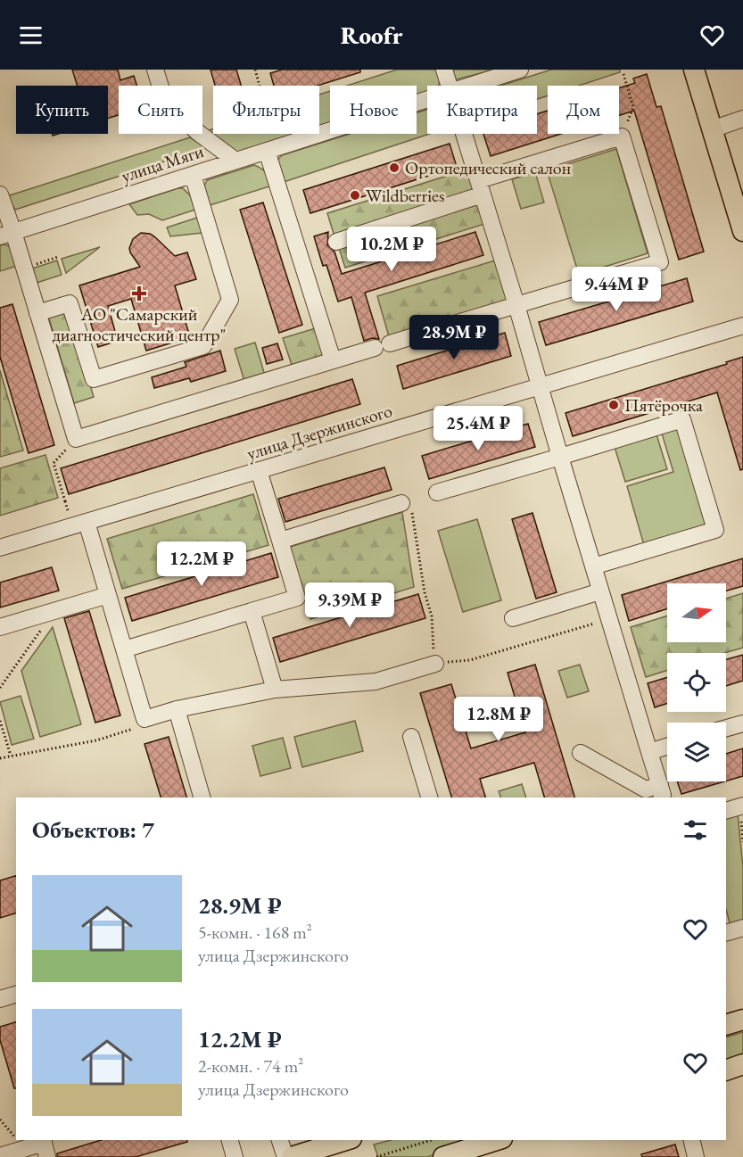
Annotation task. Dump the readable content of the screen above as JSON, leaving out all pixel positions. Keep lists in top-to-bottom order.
{
  "streets": {
    "street": ["улица Мяги", "улица Дзержинского"]
  },
  "places": {
    "other": ["Ортопедический салон", "Wildberries", "Пятёрочка"],
    "health": ["АО \"Самарский диагностический центр\""]
  },
  "north": "right",
  "page": {
    "header": "Roofr",
    "chip": [
      "Купить",
      "Снять",
      "Фильтры",
      "Новое",
      "Квартира",
      "Дом"
    ],
    "price": [
      "10.2M ₽",
      "9.44M ₽",
      "28.9M ₽",
      "25.4M ₽",
      "12.2M ₽",
      "9.39M ₽",
      "12.8M ₽"
    ],
    "heading": "Объектов: 7",
    "list": [
      {
        "name": "28.9M ₽",
        "note": "5-комн. · 168 m² · улица Дзержинского"
      },
      {
        "name": "12.2M ₽",
        "note": "2-комн. · 74 m² · улица Дзержинского"
      }
    ]
  }
}
